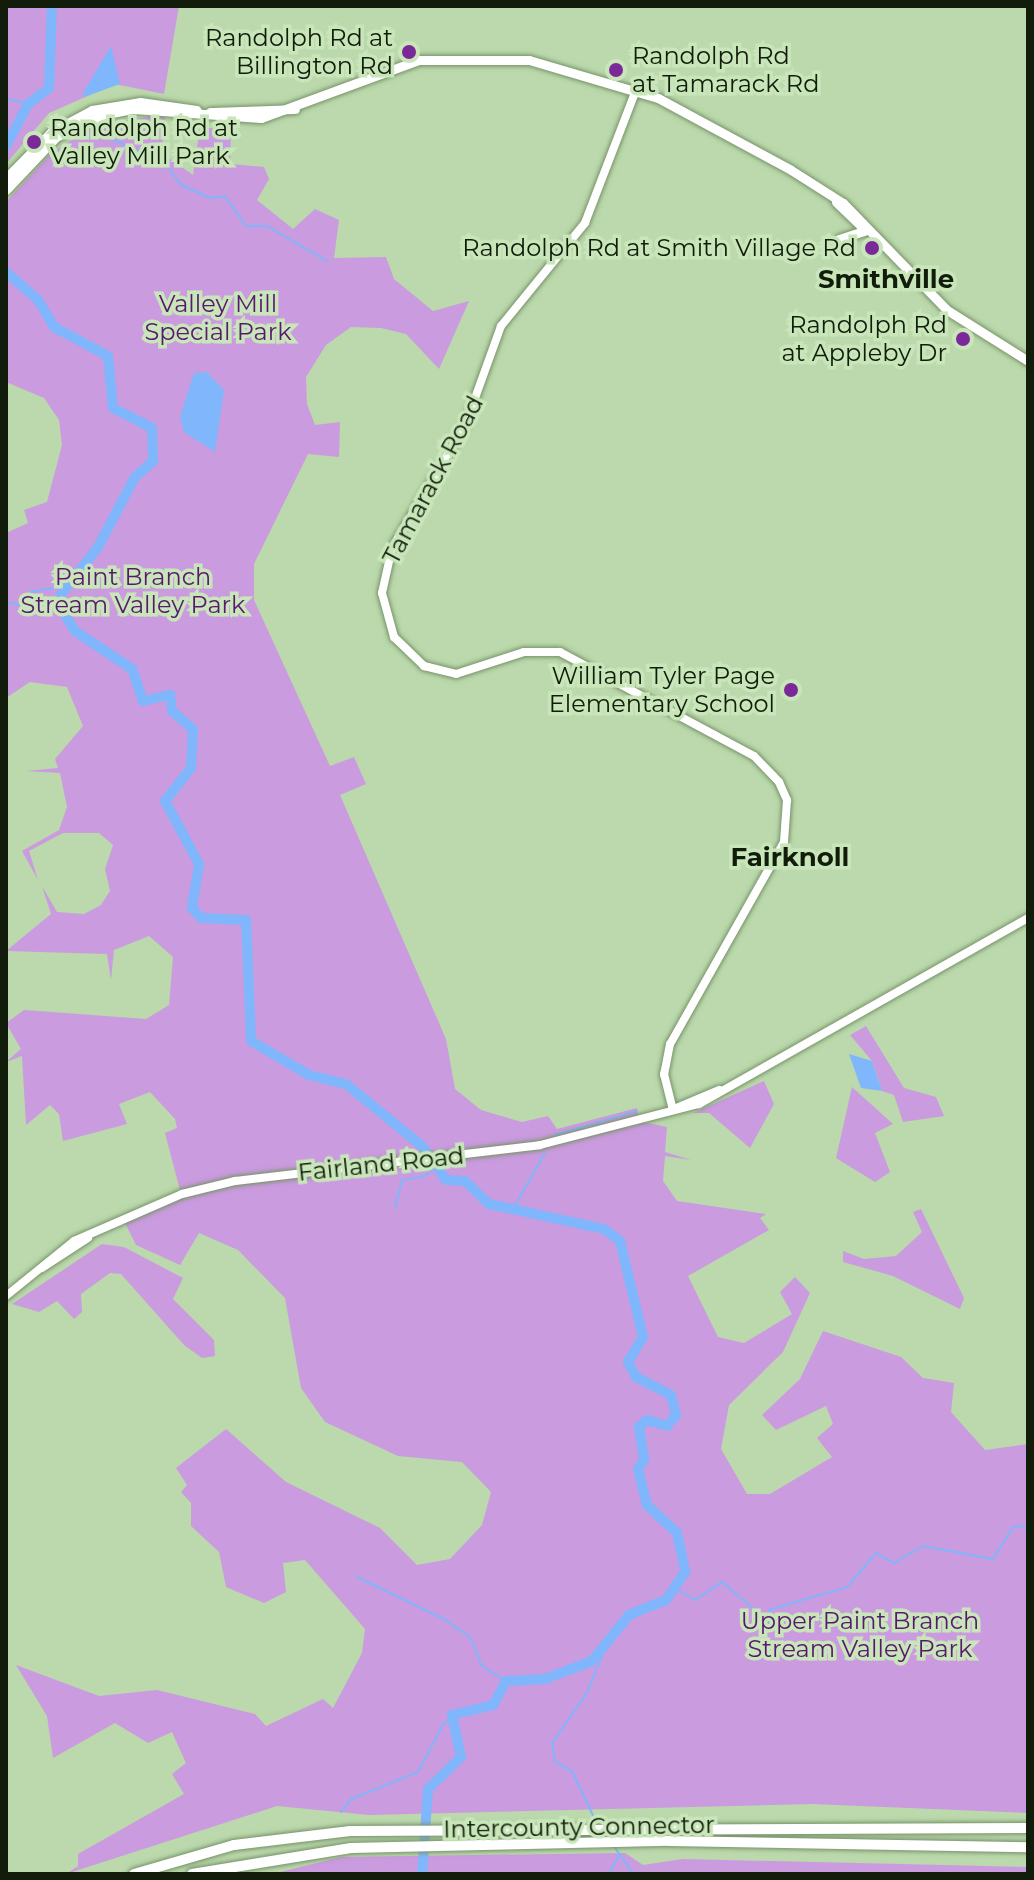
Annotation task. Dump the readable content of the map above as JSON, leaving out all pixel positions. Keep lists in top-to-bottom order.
{
  "streets": {
    "highway": ["Intercounty Connector"],
    "street": ["Tamarack Road", "Fairland Road"]
  },
  "crossings": [
    ["Tamarack Road", "Fairland Road"]
  ],
  "districts": ["Smithville", "Fairknoll"],
  "parks": ["Valley Mill Special Park", "Paint Branch Stream Valley Park", "Upper Paint Branch Stream Valley Park"],
  "places": [
    "Randolph Rd at Billington Rd",
    "Randolph Rd at Tamarack Rd",
    "Randolph Rd at Valley Mill Park",
    "Randolph Rd at Smith Village Rd",
    "Randolph Rd at Appleby Dr",
    "William Tyler Page Elementary School"
  ]
}
